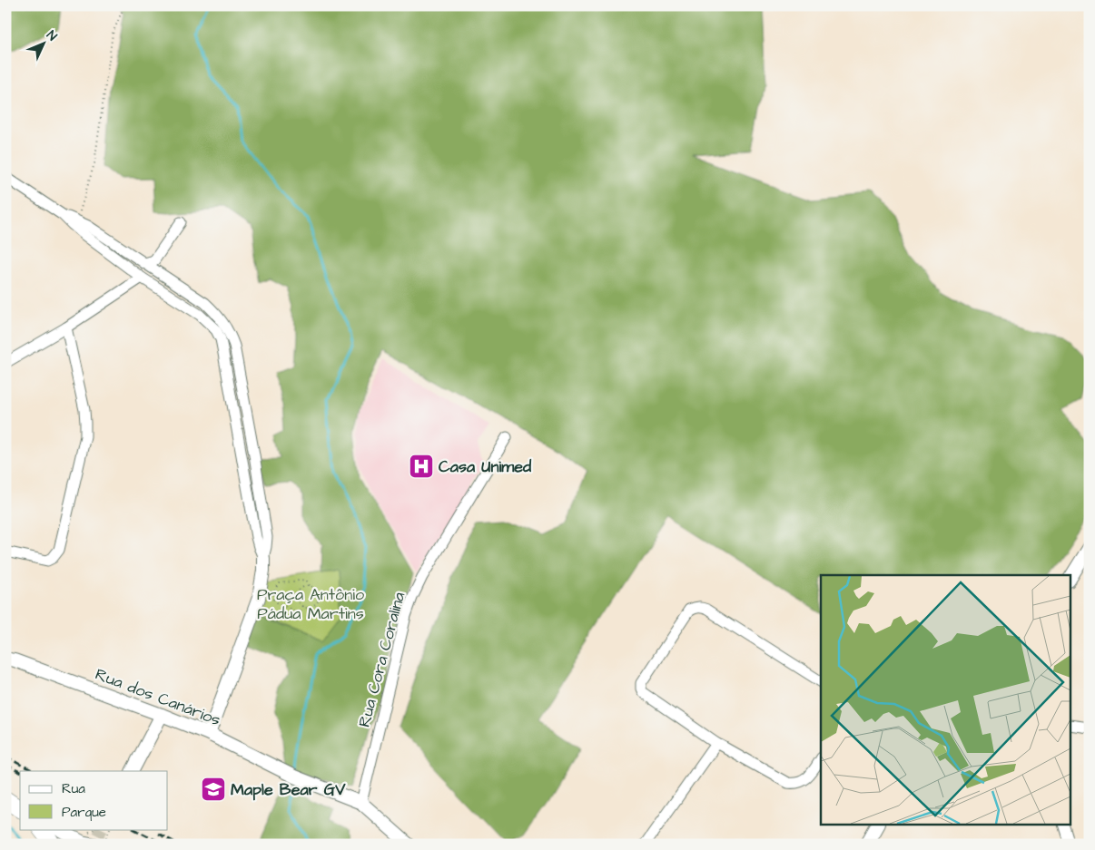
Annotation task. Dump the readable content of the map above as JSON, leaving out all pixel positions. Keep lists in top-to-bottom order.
{
  "streets": {
    "street": ["Rua Cora Coralina", "Rua dos Canários"]
  },
  "crossings": [
    ["Rua Cora Coralina", "Rua dos Canários"]
  ],
  "parks": ["Praça Antônio Pádua Martins"],
  "places": {
    "hospital": ["Casa Unimed"],
    "school or university": ["Maple Bear GV"]
  },
  "legend": ["Rua", "Parque"],
  "north": "top right"
}
